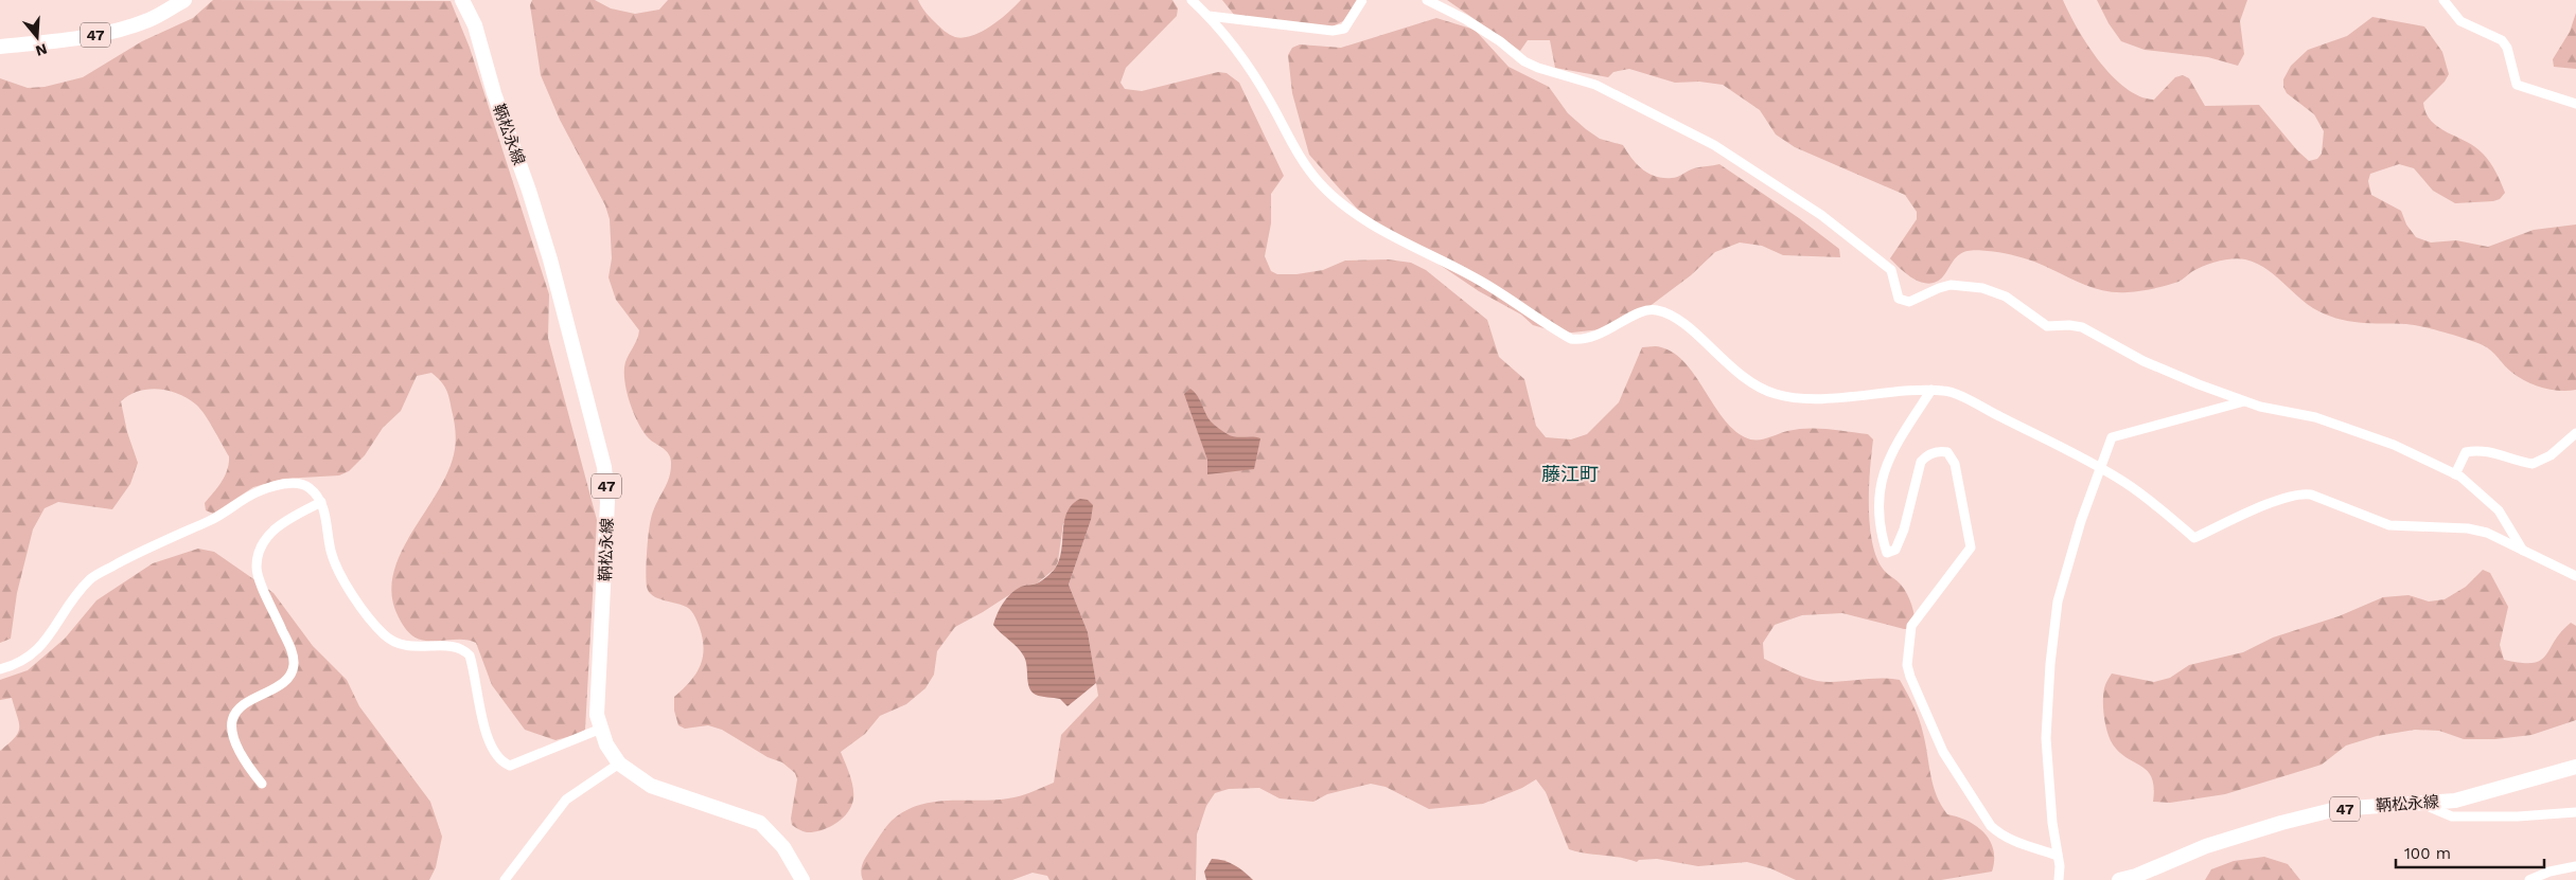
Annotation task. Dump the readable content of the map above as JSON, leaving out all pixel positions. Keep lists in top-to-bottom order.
{
  "streets": {
    "main road": ["47", "鞆松永線"]
  },
  "districts": ["藤江町"],
  "scale_bar": "100 m",
  "north": "bottom"
}
